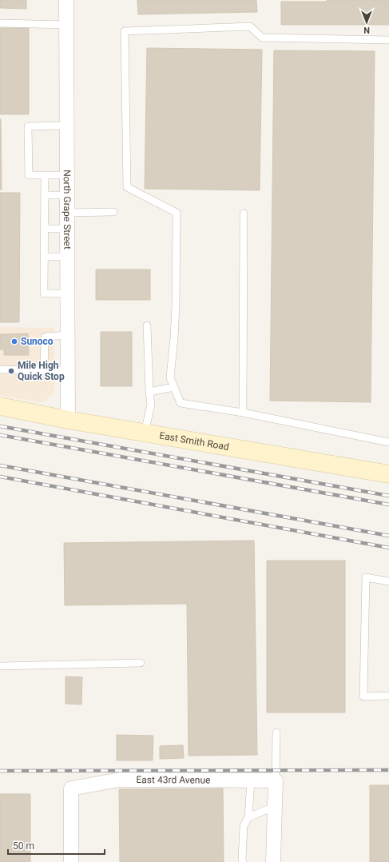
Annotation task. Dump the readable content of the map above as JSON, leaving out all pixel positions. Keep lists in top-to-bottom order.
{
  "streets": {
    "street": ["North Grape Street", "East Smith Road", "East 43rd Avenue"]
  },
  "crossings": [
    ["North Grape Street", "East Smith Road"]
  ],
  "places": ["Sunoco", "Mile High Quick Stop"],
  "scale_bar": "50 m",
  "north": "bottom"
}
